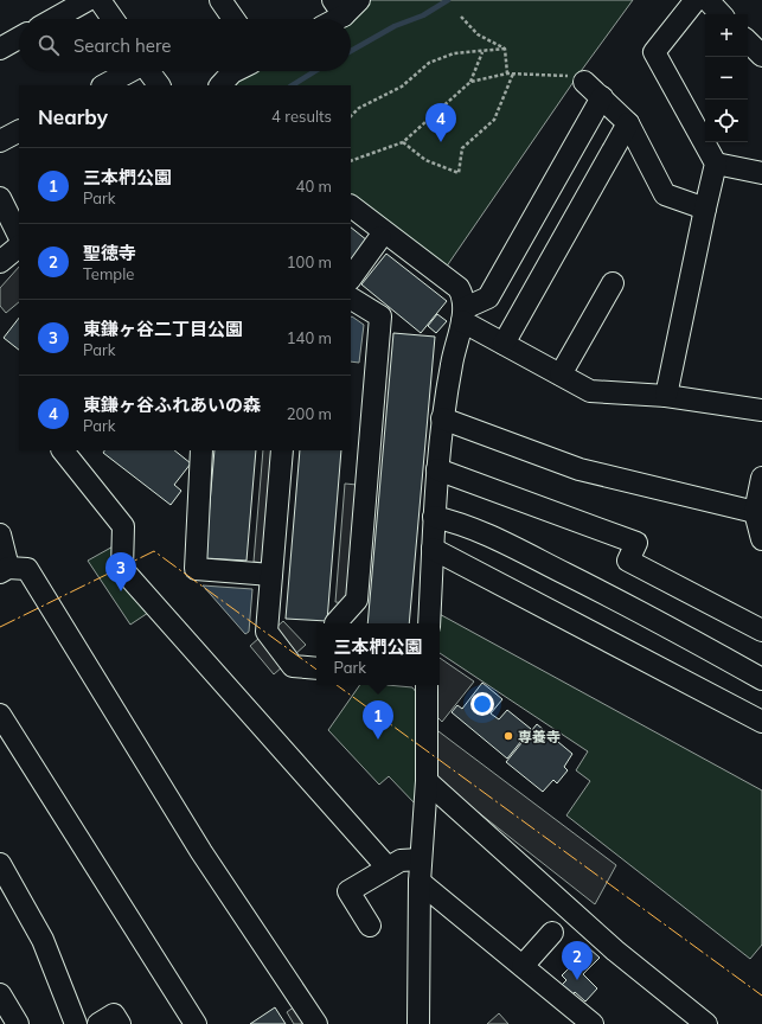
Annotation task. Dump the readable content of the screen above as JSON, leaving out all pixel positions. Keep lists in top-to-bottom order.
{
  "places": ["専養寺"],
  "page": {
    "map_buttons": ["+", "−"],
    "search": "Search here",
    "heading": ["Nearby", "4 results"],
    "pins": [
      "4",
      "3",
      "1",
      "2"
    ],
    "list": [
      {
        "mark": "1",
        "name": "三本椚公園",
        "note": "Park",
        "value": "40 m"
      },
      {
        "mark": "2",
        "name": "聖徳寺",
        "note": "Temple",
        "value": "100 m"
      },
      {
        "mark": "3",
        "name": "東鎌ヶ谷二丁目公園",
        "note": "Park",
        "value": "140 m"
      },
      {
        "mark": "4",
        "name": "東鎌ヶ谷ふれあいの森",
        "note": "Park",
        "value": "200 m"
      }
    ],
    "popup": ["三本椚公園", "Park"]
  }
}
